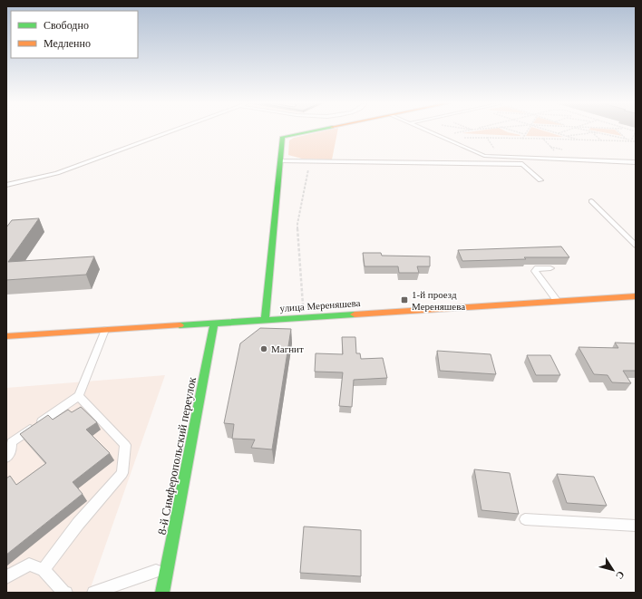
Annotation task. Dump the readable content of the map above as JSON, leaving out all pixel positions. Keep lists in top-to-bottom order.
{
  "streets": {
    "street": ["улица Мереняшева", "8-й Симферопольский переулок"]
  },
  "crossings": [
    ["улица Мереняшева", "8-й Симферопольский переулок"]
  ],
  "places": {
    "transit": ["1-й проезд Мереняшева"],
    "other": ["Магнит"]
  },
  "legend": ["Свободно", "Медленно"],
  "north": "bottom right"
}
